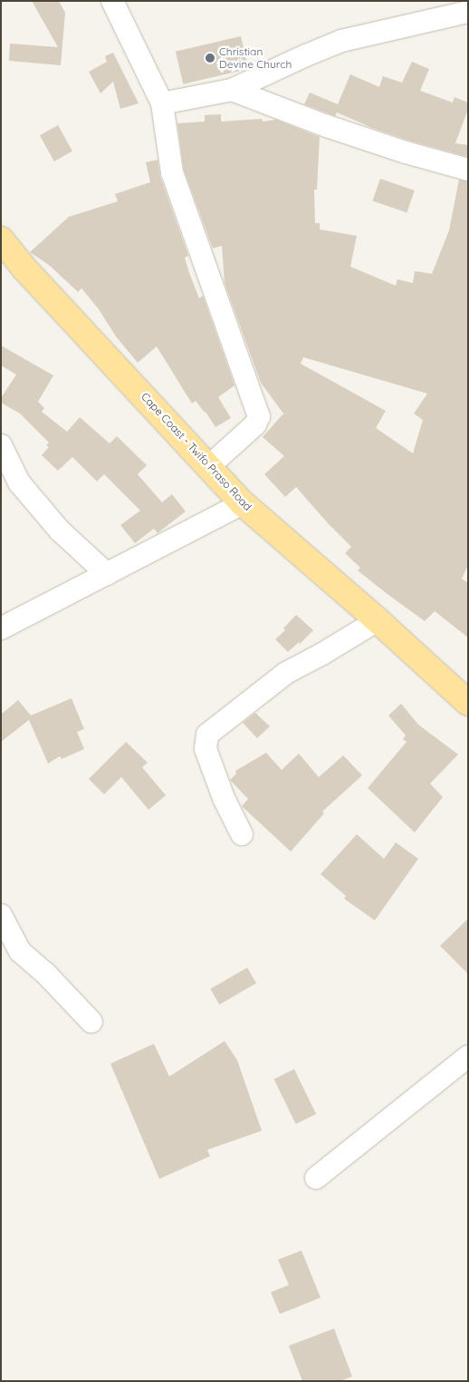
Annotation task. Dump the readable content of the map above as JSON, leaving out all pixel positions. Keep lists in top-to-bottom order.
{
  "streets": {
    "main road": ["Cape Coast - Twifo Praso Road"]
  },
  "places": ["Christian Devine Church"]
}
